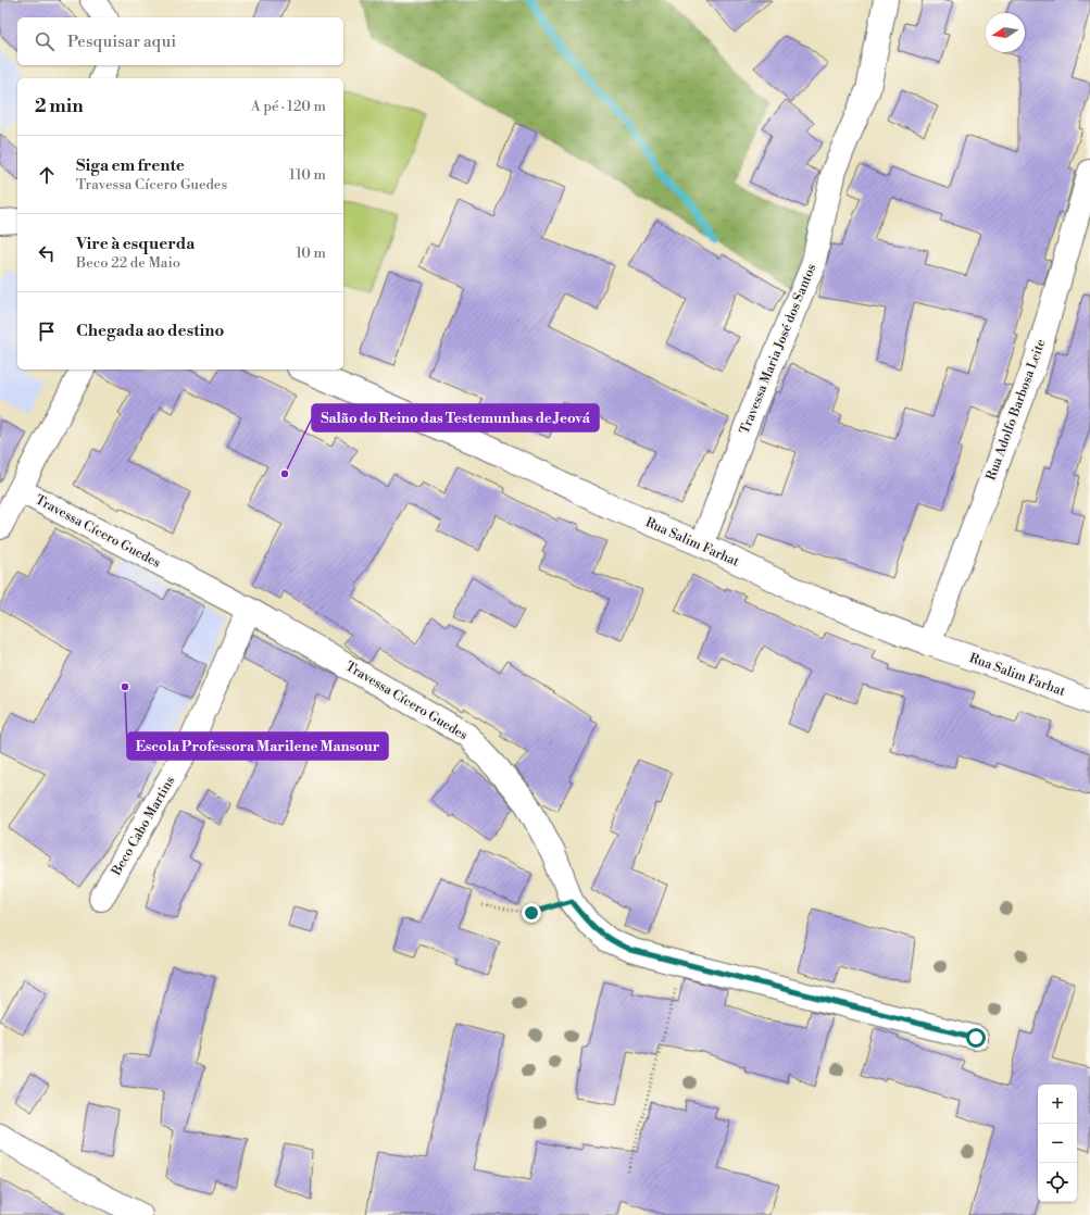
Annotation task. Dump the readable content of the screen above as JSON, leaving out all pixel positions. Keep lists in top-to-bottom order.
{
  "streets": {
    "street": [
      "Travessa Maria José dos Santos",
      "Rua Adolfo Barbosa Leite",
      "Travessa Cícero Guedes",
      "Rua Salim Farhat",
      "Beco Cabo Martins"
    ]
  },
  "crossings": [
    ["Travessa Maria José dos Santos", "Rua Salim Farhat"],
    ["Rua Adolfo Barbosa Leite", "Rua Salim Farhat"],
    ["Travessa Cícero Guedes", "Beco Cabo Martins"]
  ],
  "places": ["Salão do Reino das Testemunhas de Jeová", "Escola Professora Marilene Mansour"],
  "north": "left",
  "page": {
    "search": "Pesquisar aqui",
    "heading": ["2 min", "A pé · 120 m"],
    "list": [
      ["Siga em frente", "Travessa Cícero Guedes", "110 m"],
      ["Vire à esquerda", "Beco 22 de Maio", "10 m"],
      "Chegada ao destino"
    ],
    "map_buttons": ["+", "−"]
  }
}
